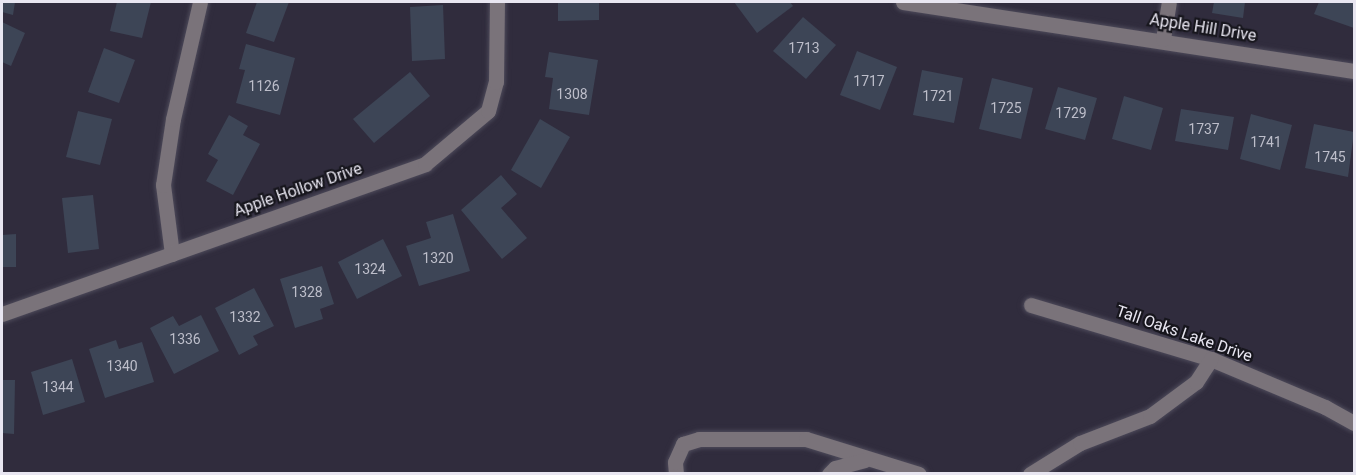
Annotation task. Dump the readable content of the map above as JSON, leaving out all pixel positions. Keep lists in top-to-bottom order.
{
  "streets": {
    "street": ["Apple Hill Drive", "Apple Hollow Drive", "Tall Oaks Lake Drive"]
  },
  "house_numbers": [
    "1713",
    "1717",
    "1126",
    "1308",
    "1721",
    "1725",
    "1729",
    "1737",
    "1741",
    "1745",
    "1320",
    "1324",
    "1328",
    "1332",
    "1336",
    "1340",
    "1344"
  ]
}
